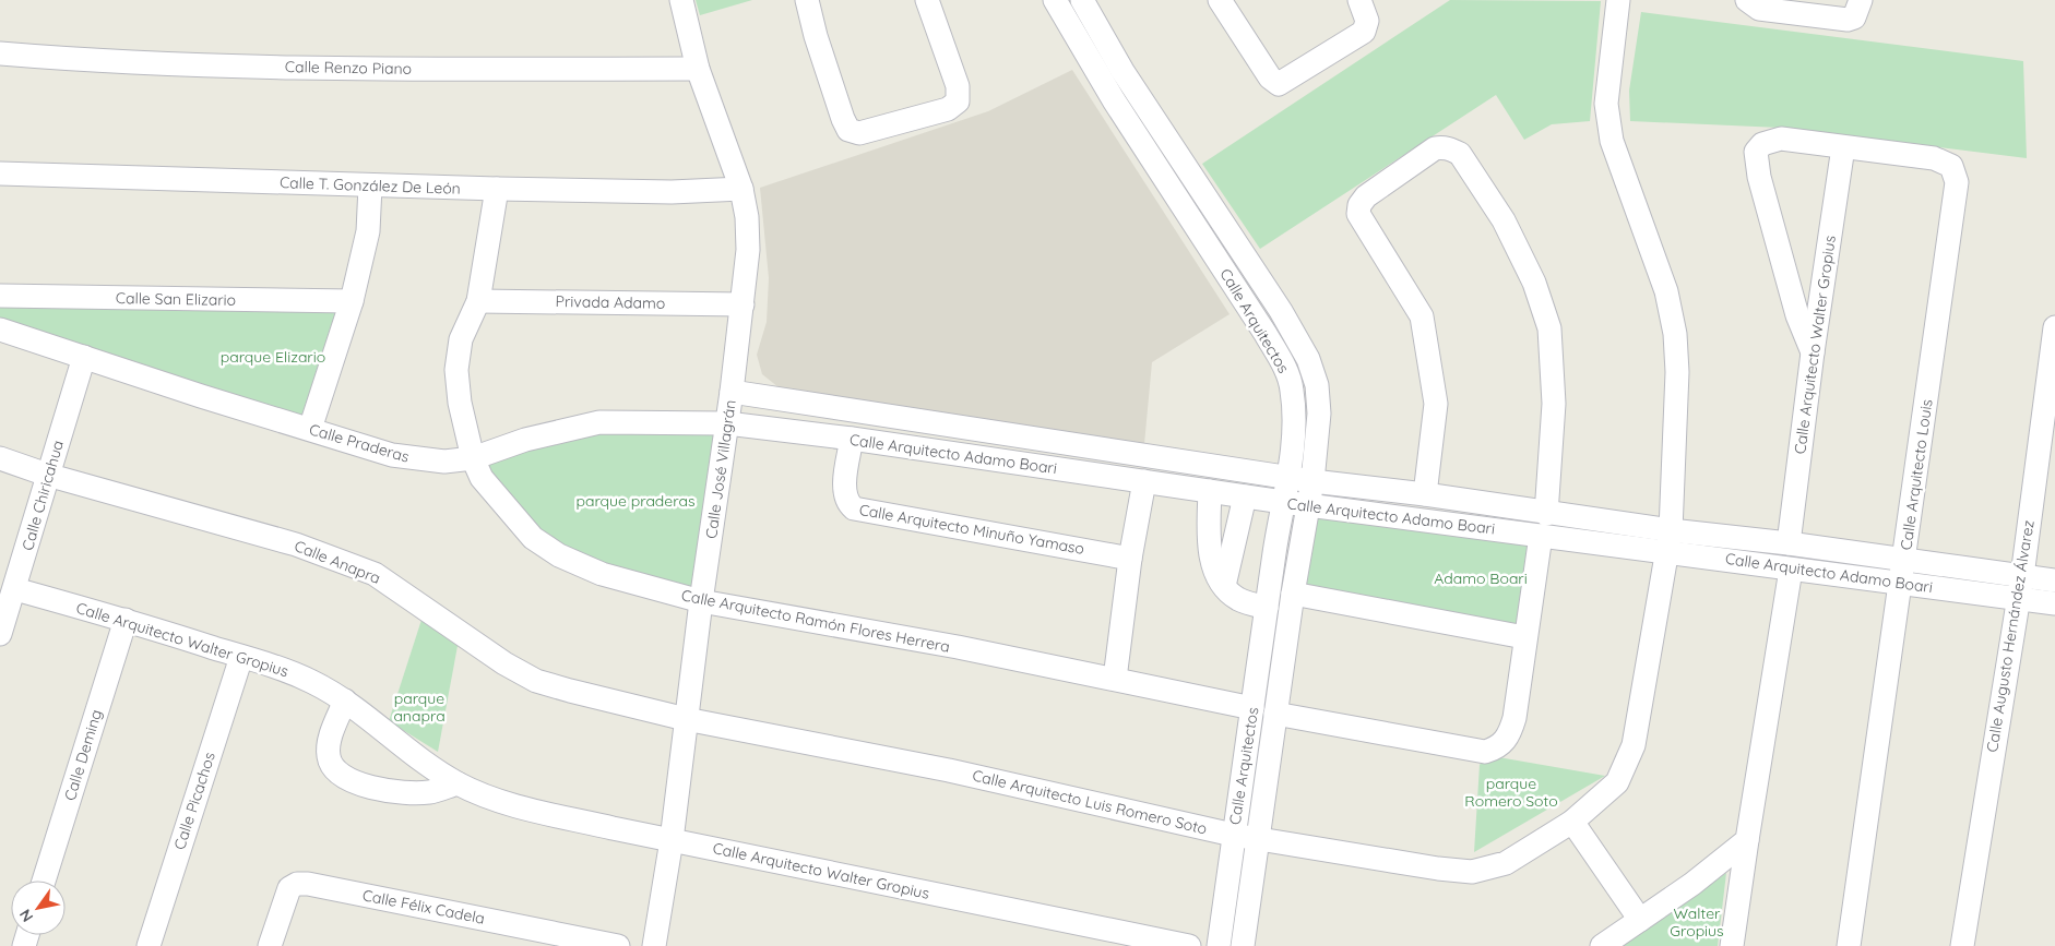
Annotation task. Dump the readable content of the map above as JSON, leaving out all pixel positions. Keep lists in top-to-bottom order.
{
  "streets": {
    "street": [
      "Calle Renzo Piano",
      "Calle T. González De León",
      "Calle San Elizario",
      "Privada Adamo",
      "Calle Arquitectos",
      "Calle Arquitecto Walter Gropius",
      "Calle Praderas",
      "Calle Arquitecto Adamo Boari",
      "Calle José Villagrán",
      "Calle Arquitecto Louis",
      "Calle Chiricahua",
      "Calle Arquitecto Minuño Yamaso",
      "Calle Anapra",
      "Calle Arquitecto Ramón Flores Herrera",
      "Calle Augusto Hernández Álvarez",
      "Calle Deming",
      "Calle Picachos",
      "Calle Arquitecto Luis Romero Soto",
      "Calle Félix Cadela"
    ]
  },
  "crossings": [
    ["Calle Renzo Piano", "Calle José Villagrán"],
    ["Calle T. González De León", "Calle José Villagrán"],
    ["Calle T. González De León", "Calle Arquitecto Ramón Flores Herrera"],
    ["Privada Adamo", "Calle José Villagrán"],
    ["Privada Adamo", "Calle Arquitecto Ramón Flores Herrera"],
    ["Calle Arquitectos", "Calle Arquitecto Adamo Boari"],
    ["Calle Arquitectos", "Calle Arquitecto Ramón Flores Herrera"],
    ["Calle Arquitectos", "Calle Arquitecto Luis Romero Soto"],
    ["Calle Arquitecto Walter Gropius", "Calle Arquitecto Adamo Boari"],
    ["Calle Arquitecto Walter Gropius", "Calle José Villagrán"],
    ["Calle Arquitecto Walter Gropius", "Calle Arquitecto Louis"],
    ["Calle Arquitecto Walter Gropius", "Calle Chiricahua"],
    ["Calle Arquitecto Walter Gropius", "Calle Deming"],
    ["Calle Arquitecto Walter Gropius", "Calle Picachos"],
    ["Calle Praderas", "Calle Arquitecto Adamo Boari"],
    ["Calle Praderas", "Calle José Villagrán"],
    ["Calle Praderas", "Calle Chiricahua"],
    ["Calle Praderas", "Calle Arquitecto Ramón Flores Herrera"],
    ["Calle Arquitecto Adamo Boari", "Calle José Villagrán"],
    ["Calle Arquitecto Adamo Boari", "Calle Arquitecto Louis"],
    ["Calle Arquitecto Adamo Boari", "Calle Arquitecto Minuño Yamaso"],
    ["Calle Arquitecto Adamo Boari", "Calle Augusto Hernández Álvarez"],
    ["Calle Arquitecto Adamo Boari", "Calle Arquitecto Luis Romero Soto"],
    ["Calle José Villagrán", "Calle Anapra"],
    ["Calle José Villagrán", "Calle Arquitecto Ramón Flores Herrera"],
    ["Calle José Villagrán", "Calle Arquitecto Luis Romero Soto"],
    ["Calle Chiricahua", "Calle Anapra"],
    ["Calle Anapra", "Calle Arquitecto Luis Romero Soto"]
  ],
  "parks": [
    "parque Elizario",
    "parque praderas",
    "Adamo Boari",
    "parque anapra",
    "parque Romero Soto",
    "Walter Gropius"
  ],
  "north": "bottom left"
}
